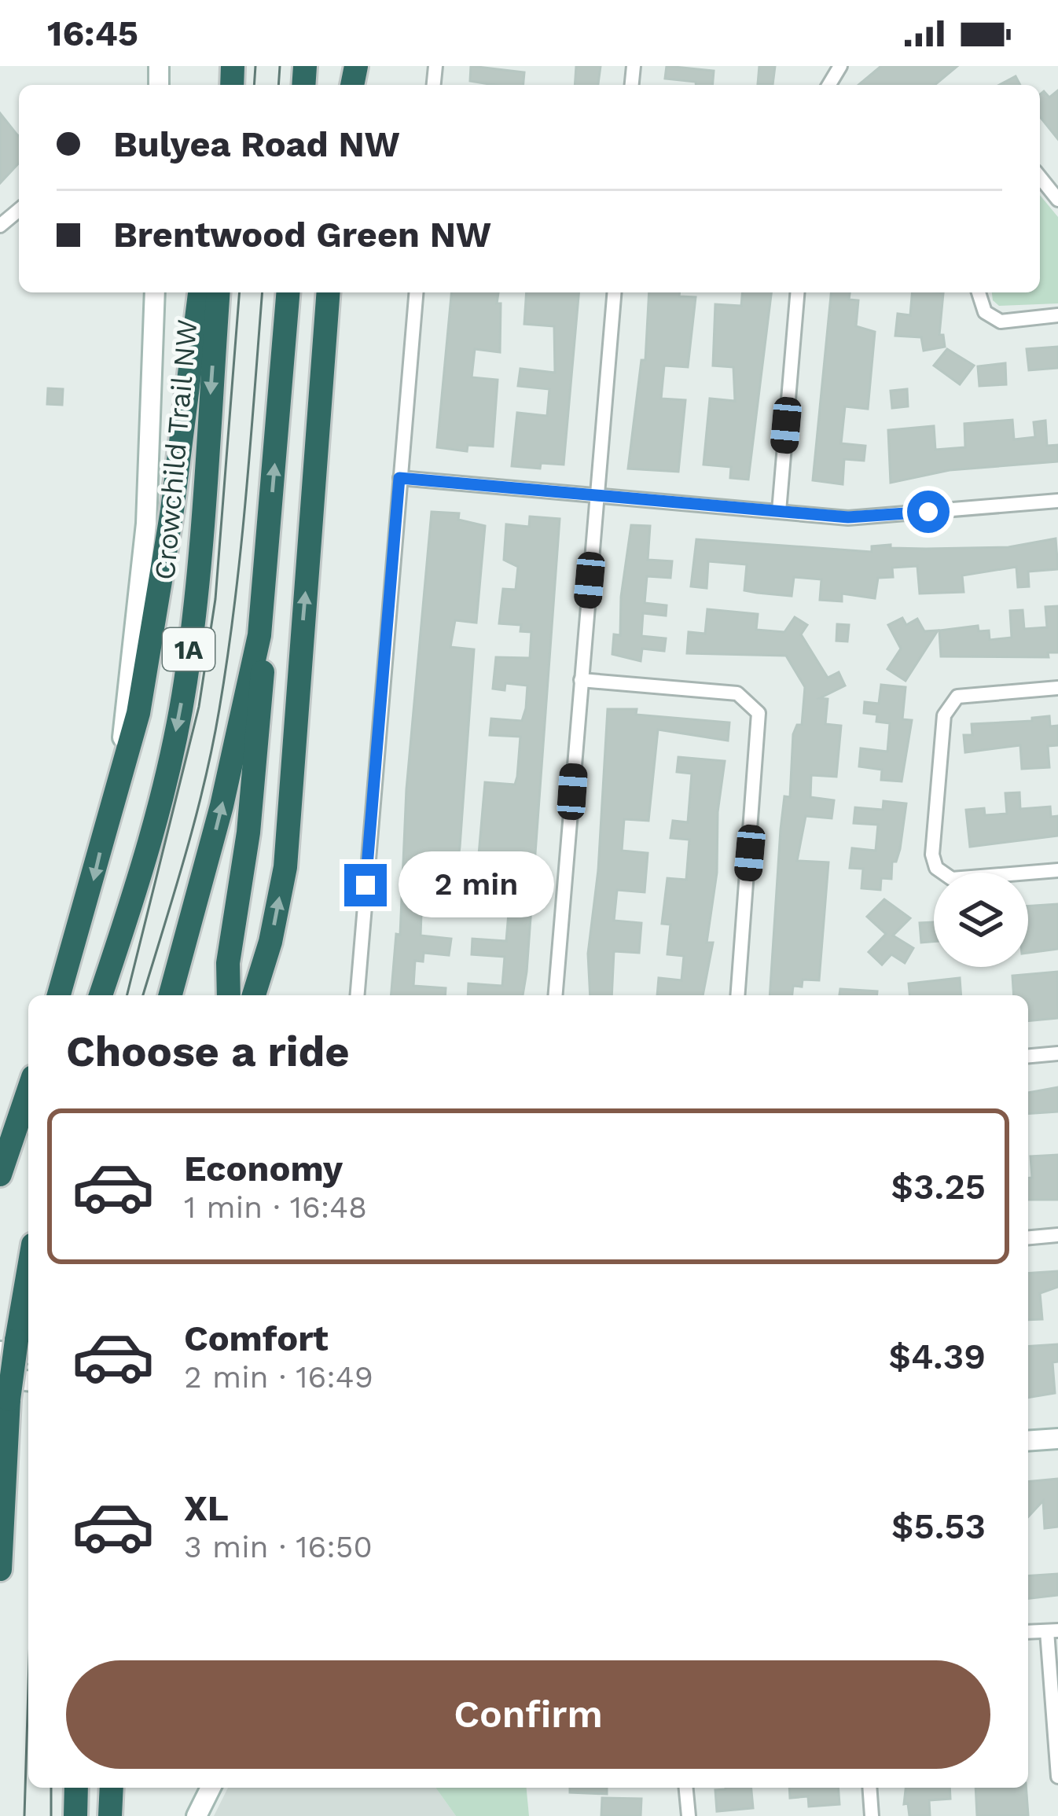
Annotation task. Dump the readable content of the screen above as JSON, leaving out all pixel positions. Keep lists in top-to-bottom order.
{
  "streets": {
    "highway": ["Crowchild Trail NW", "1A"]
  },
  "page": {
    "status": "16:45",
    "banner": ["Bulyea Road NW", "Brentwood Green NW"],
    "bubble": "2 min",
    "heading": "Choose a ride",
    "list": [
      {
        "name": "Economy",
        "note": "1 min · 16:48",
        "value": "$3.25"
      },
      {
        "name": "Comfort",
        "note": "2 min · 16:49",
        "value": "$4.39"
      },
      {
        "name": "XL",
        "note": "3 min · 16:50",
        "value": "$5.53"
      }
    ],
    "buttons": "Confirm"
  }
}
